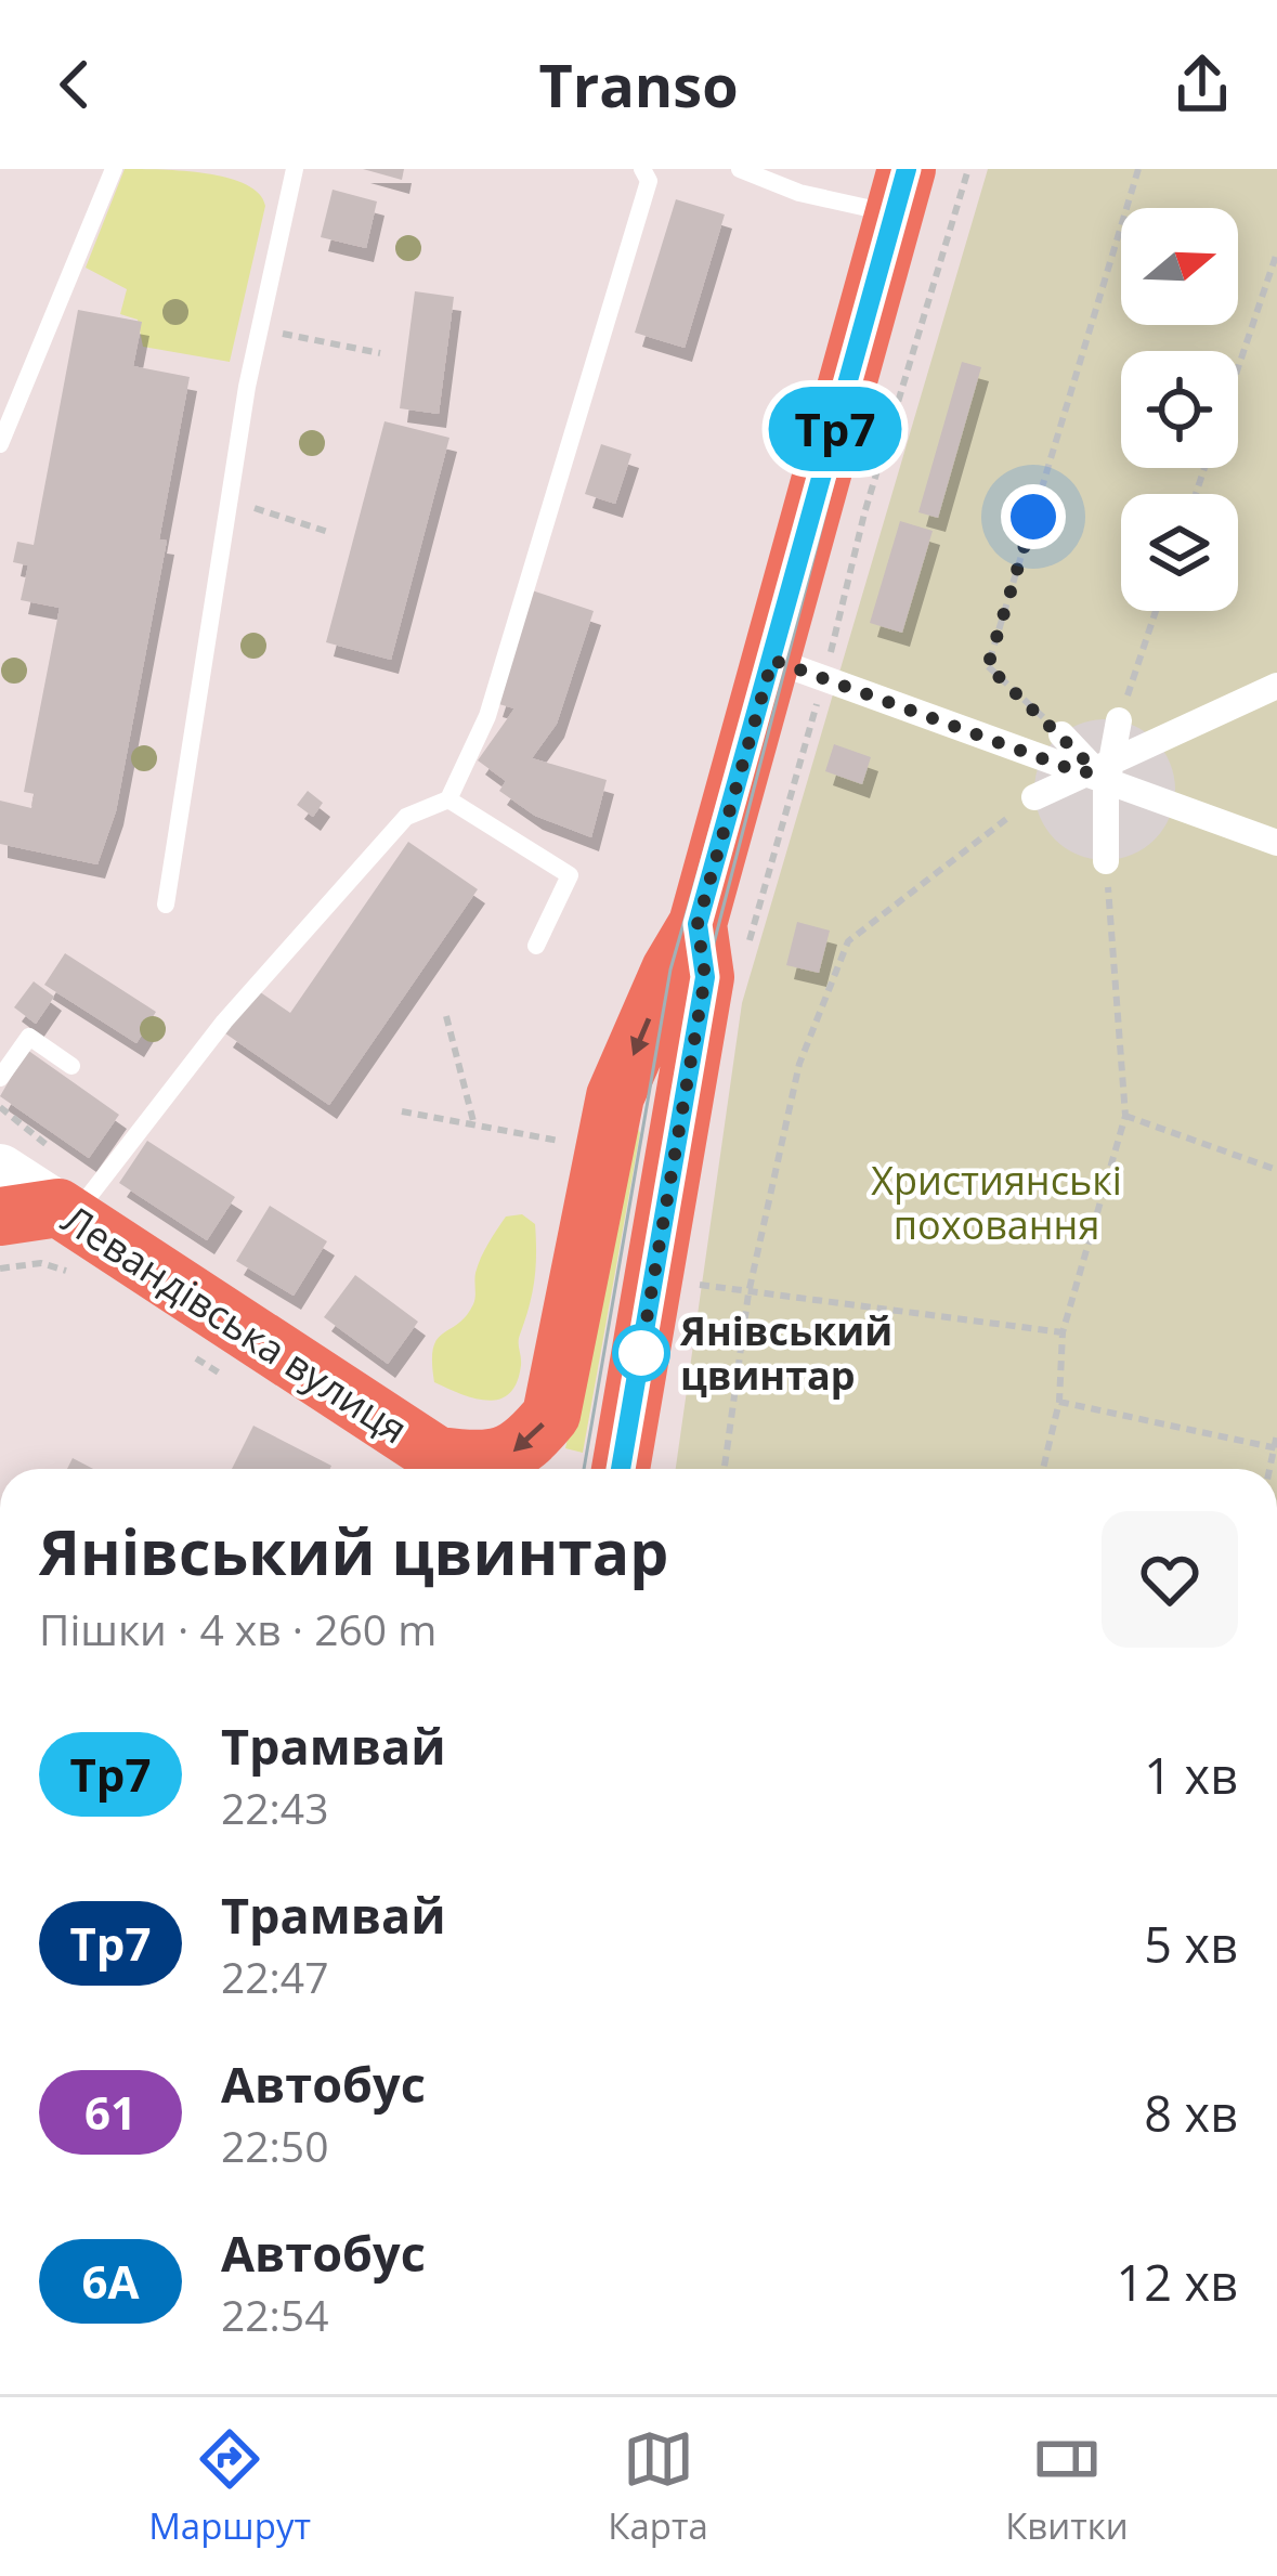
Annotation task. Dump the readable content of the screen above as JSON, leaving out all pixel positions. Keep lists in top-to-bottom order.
{
  "streets": {
    "main road": ["Левандівська вулиця"]
  },
  "parks": ["Християнські поховання"],
  "places": ["Янівський цвинтар"],
  "lines": ["tram line Тр7"],
  "north": "right",
  "page": {
    "header": "Transo",
    "on_map": "Тр7",
    "heading": ["Янівський цвинтар", "Пішки · 4 хв · 260 m"],
    "list": [
      {
        "mark": "Тр7",
        "name": "Трамвай",
        "note": "22:43",
        "value": "1 хв"
      },
      {
        "mark": "Тр7",
        "name": "Трамвай",
        "note": "22:47",
        "value": "5 хв"
      },
      {
        "mark": "61",
        "name": "Автобус",
        "note": "22:50",
        "value": "8 хв"
      },
      {
        "mark": "6А",
        "name": "Автобус",
        "note": "22:54",
        "value": "12 хв"
      }
    ],
    "tabs": ["Маршрут", "Карта", "Квитки"]
  }
}
